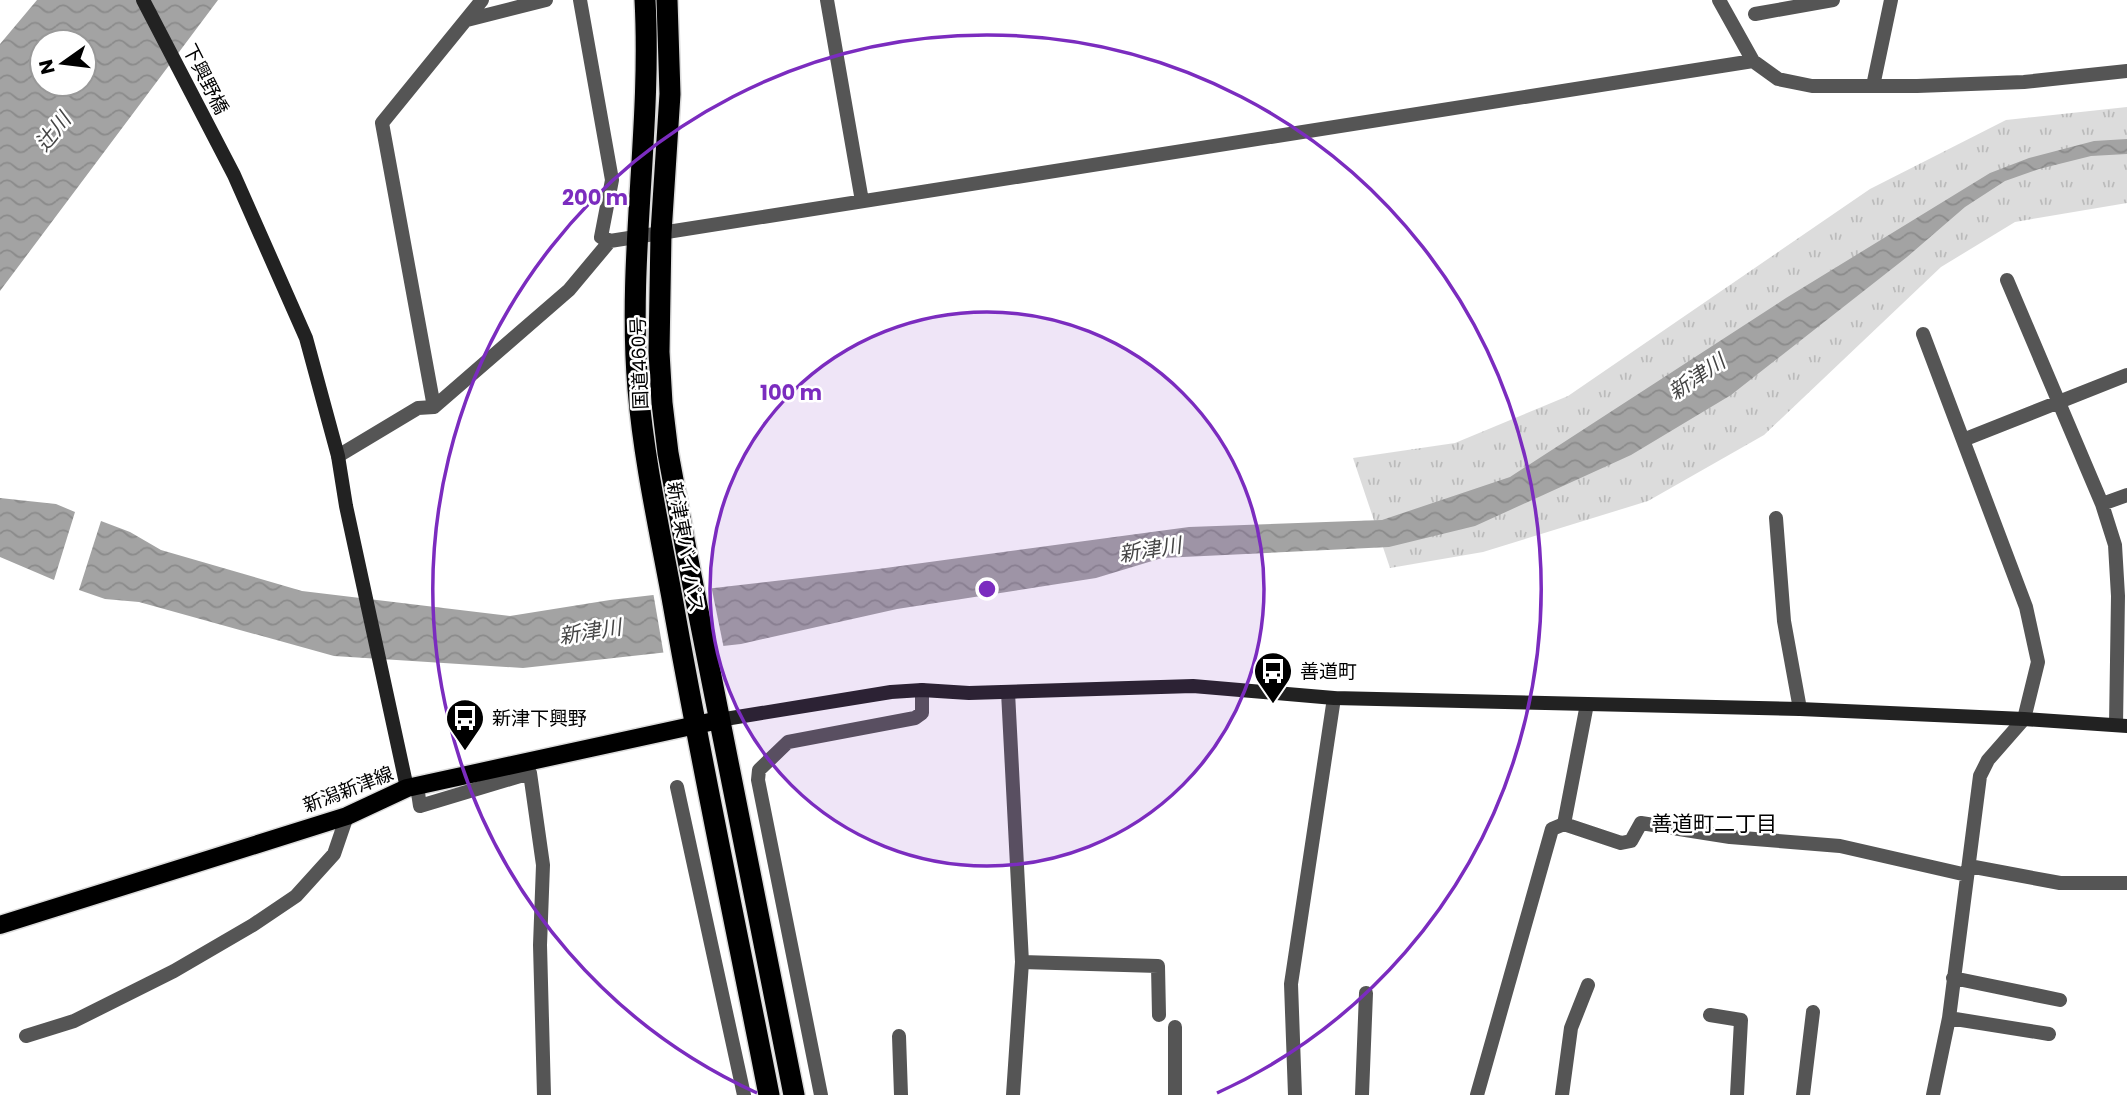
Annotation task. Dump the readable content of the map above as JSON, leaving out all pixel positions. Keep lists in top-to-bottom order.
{
  "streets": {
    "highway": ["国道460号", "新津東バイパス"],
    "main road": ["新潟新津線"],
    "street": ["下興野橋"]
  },
  "crossings": [
    ["下興野橋", "新潟新津線"],
    ["国道460号", "新潟新津線"],
    ["新津東バイパス", "新潟新津線"]
  ],
  "districts": ["善道町二丁目"],
  "water": ["辻川", "新津川"],
  "places": {
    "bus stop": ["善道町", "新津下興野"]
  },
  "north": "left",
  "rings": ["200 m", "100 m"]
}
